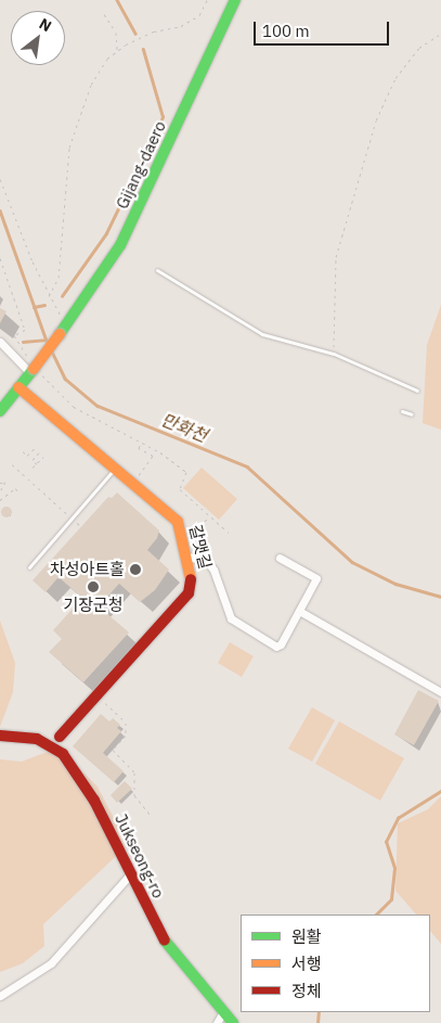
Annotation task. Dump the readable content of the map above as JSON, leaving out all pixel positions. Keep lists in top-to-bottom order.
{
  "streets": {
    "main road": ["Gijang-daero", "갈맷길", "Jukseong-ro"]
  },
  "water": ["만화천"],
  "places": ["차성아트홀", "기장군청"],
  "legend": ["원활", "서행", "정체"],
  "scale_bar": "100 m",
  "north": "top right"
}
